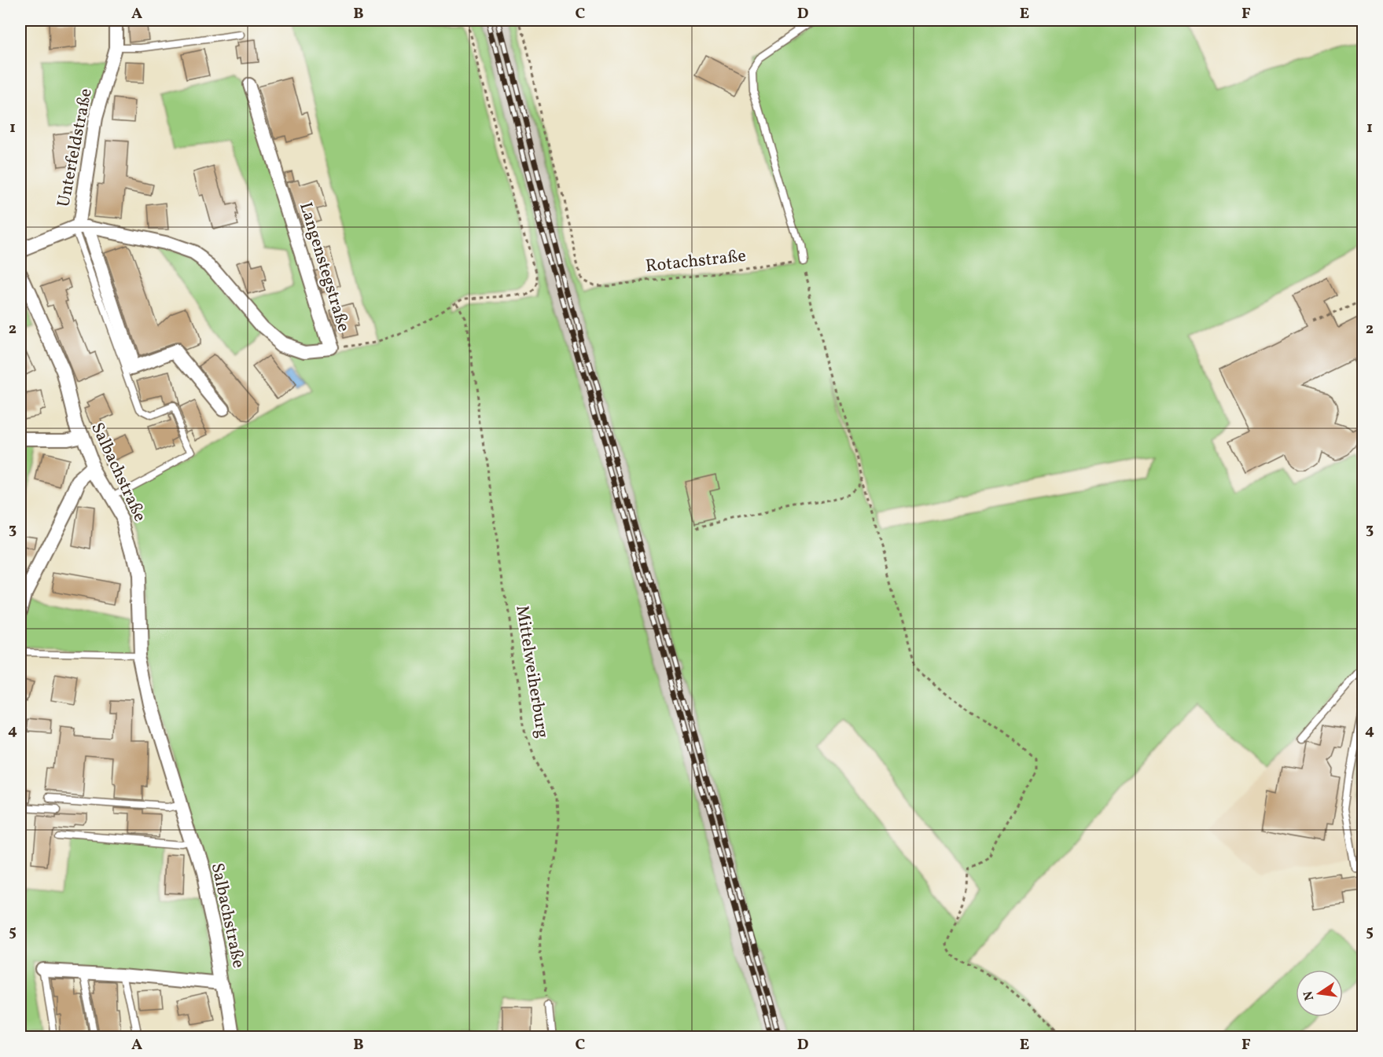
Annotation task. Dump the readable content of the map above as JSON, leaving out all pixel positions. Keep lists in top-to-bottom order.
{
  "streets": {
    "street": ["Unterfeldstraße", "Langenstegstraße", "Salbachstraße"],
    "path": ["Rotachstraße", "Mittelweiherburg"]
  },
  "crossings": [
    ["Unterfeldstraße", "Langenstegstraße"]
  ],
  "north": "left",
  "grid": {
    "columns": [
      "A",
      "B",
      "C",
      "D",
      "E",
      "F"
    ],
    "rows": [
      "1",
      "2",
      "3",
      "4",
      "5"
    ]
  }
}
